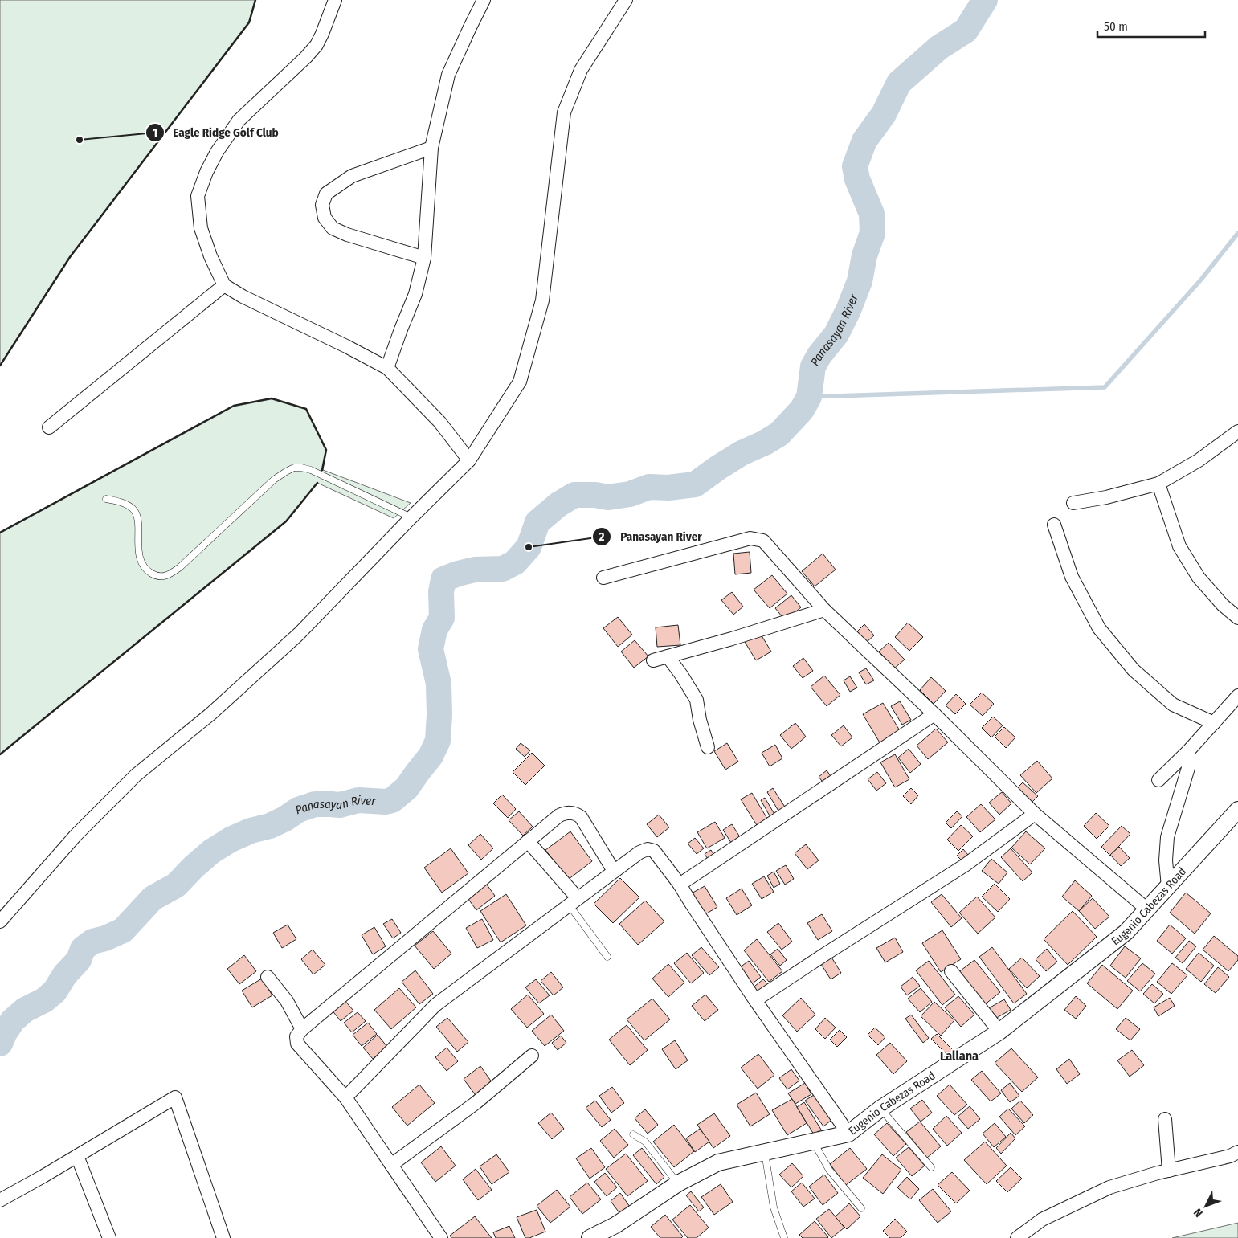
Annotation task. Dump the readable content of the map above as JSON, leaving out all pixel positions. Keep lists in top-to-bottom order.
{
  "streets": {
    "street": ["Eugenio Cabezas Road"]
  },
  "districts": ["Lallana"],
  "water": ["Panasayan River"],
  "places": ["Eagle Ridge Golf Club", "Panasayan River"],
  "scale_bar": "50 m",
  "north": "bottom left"
}
